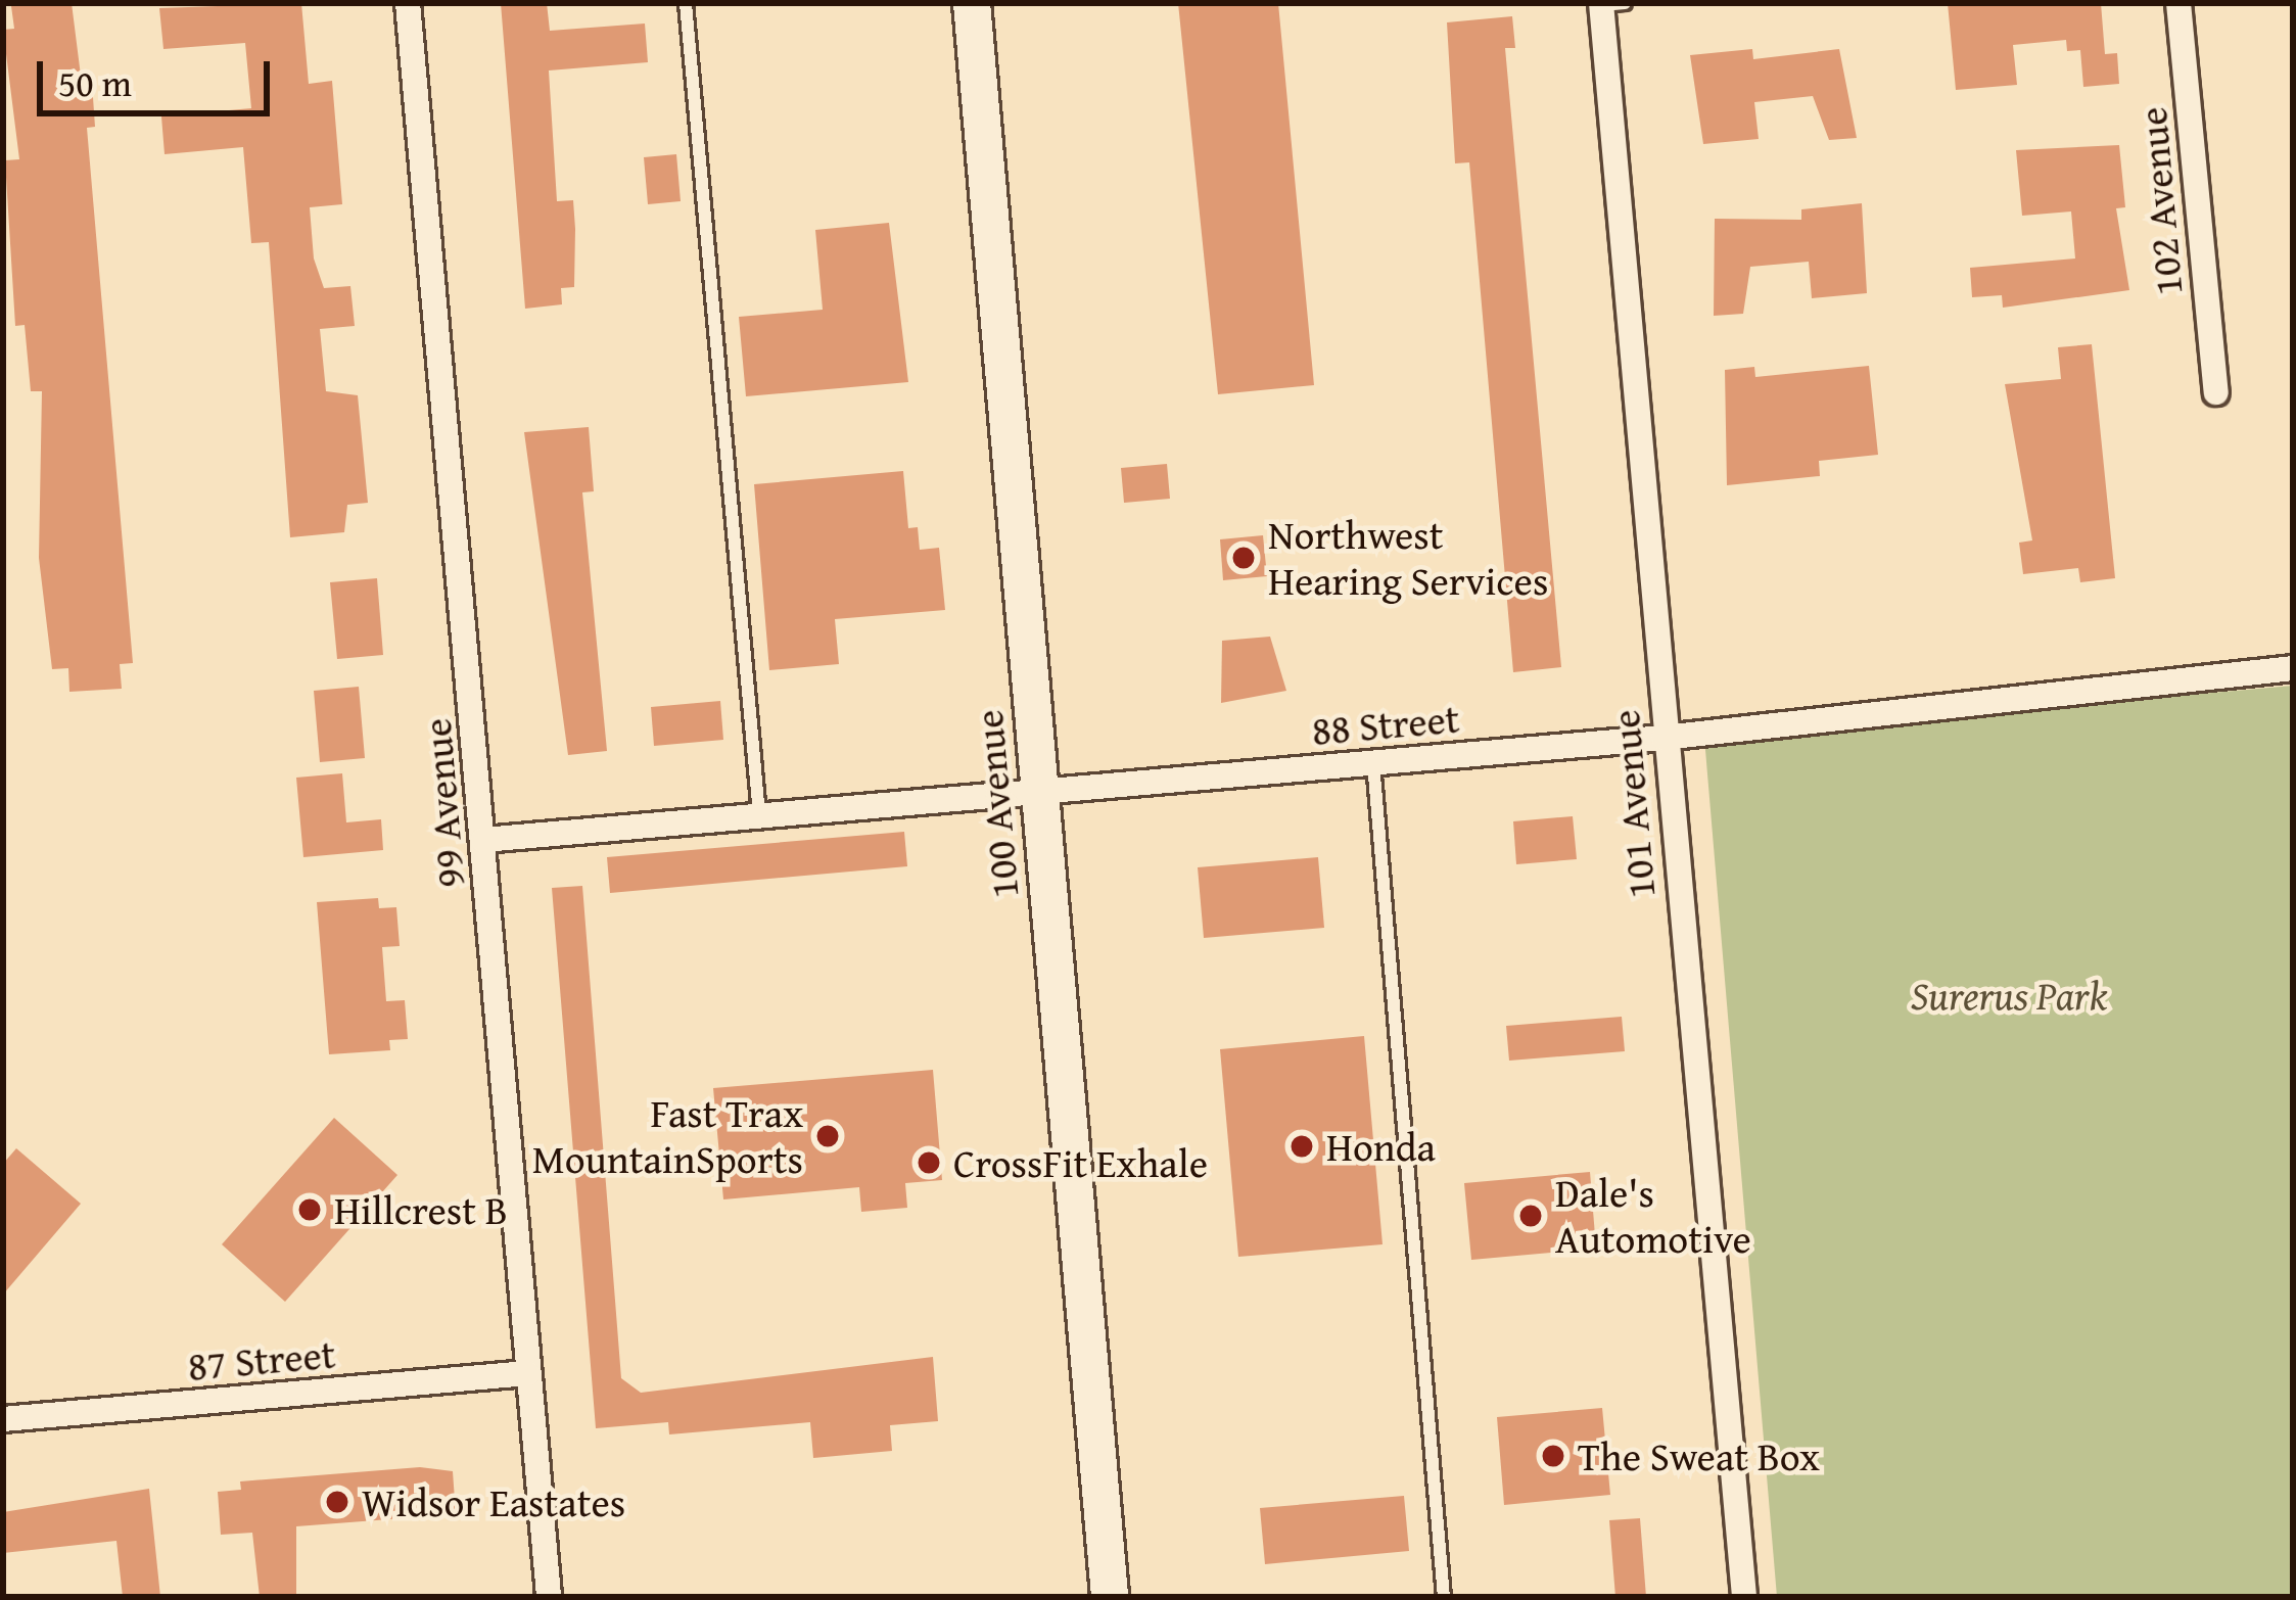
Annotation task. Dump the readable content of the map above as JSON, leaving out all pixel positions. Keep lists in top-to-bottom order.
{
  "streets": {
    "main road": ["100 Avenue"],
    "street": [
      "102 Avenue",
      "88 Street",
      "99 Avenue",
      "101 Avenue",
      "87 Street"
    ]
  },
  "crossings": [
    ["88 Street", "99 Avenue"],
    ["88 Street", "100 Avenue"],
    ["88 Street", "101 Avenue"],
    ["99 Avenue", "87 Street"]
  ],
  "parks": ["Surerus Park"],
  "places": [
    "Northwest Hearing Services",
    "Fast Trax MountainSports",
    "Honda",
    "CrossFit Exhale",
    "Hillcrest B",
    "Dale's Automotive",
    "The Sweat Box",
    "Widsor Eastates"
  ],
  "scale_bar": "50 m"
}
